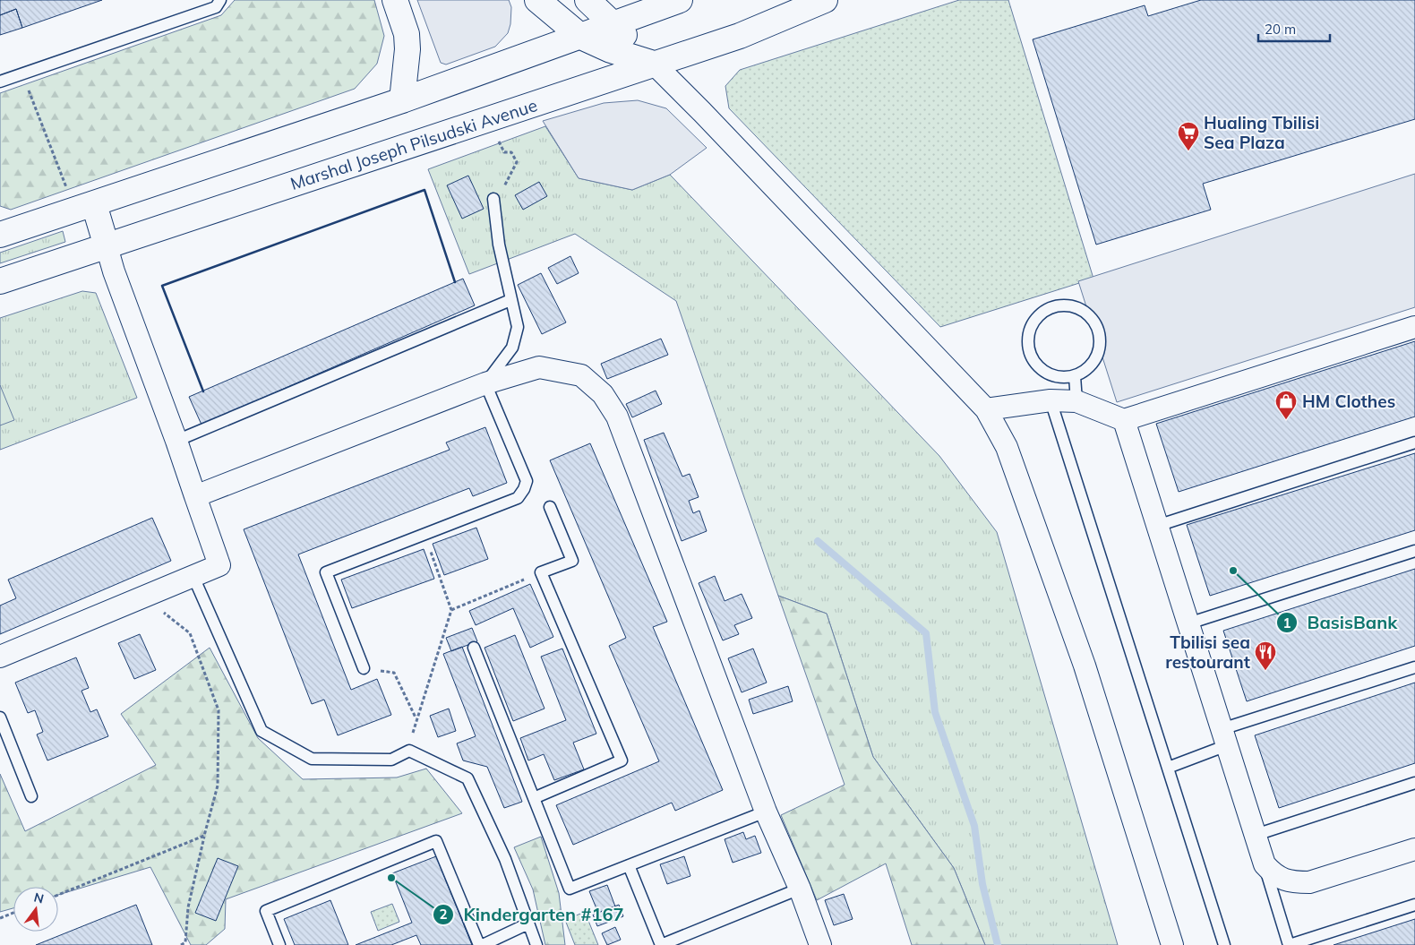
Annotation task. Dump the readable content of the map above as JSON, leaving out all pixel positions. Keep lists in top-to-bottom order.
{
  "streets": {
    "main road": ["Marshal Joseph Pilsudski Avenue"]
  },
  "places": {
    "supermarket": ["Hualing Tbilisi Sea Plaza"],
    "shop": ["HM Clothes"],
    "other": ["BasisBank", "Kindergarten #167"],
    "restaurant": ["Tbilisi sea restourant"]
  },
  "scale_bar": "20 m",
  "north": "top"
}
